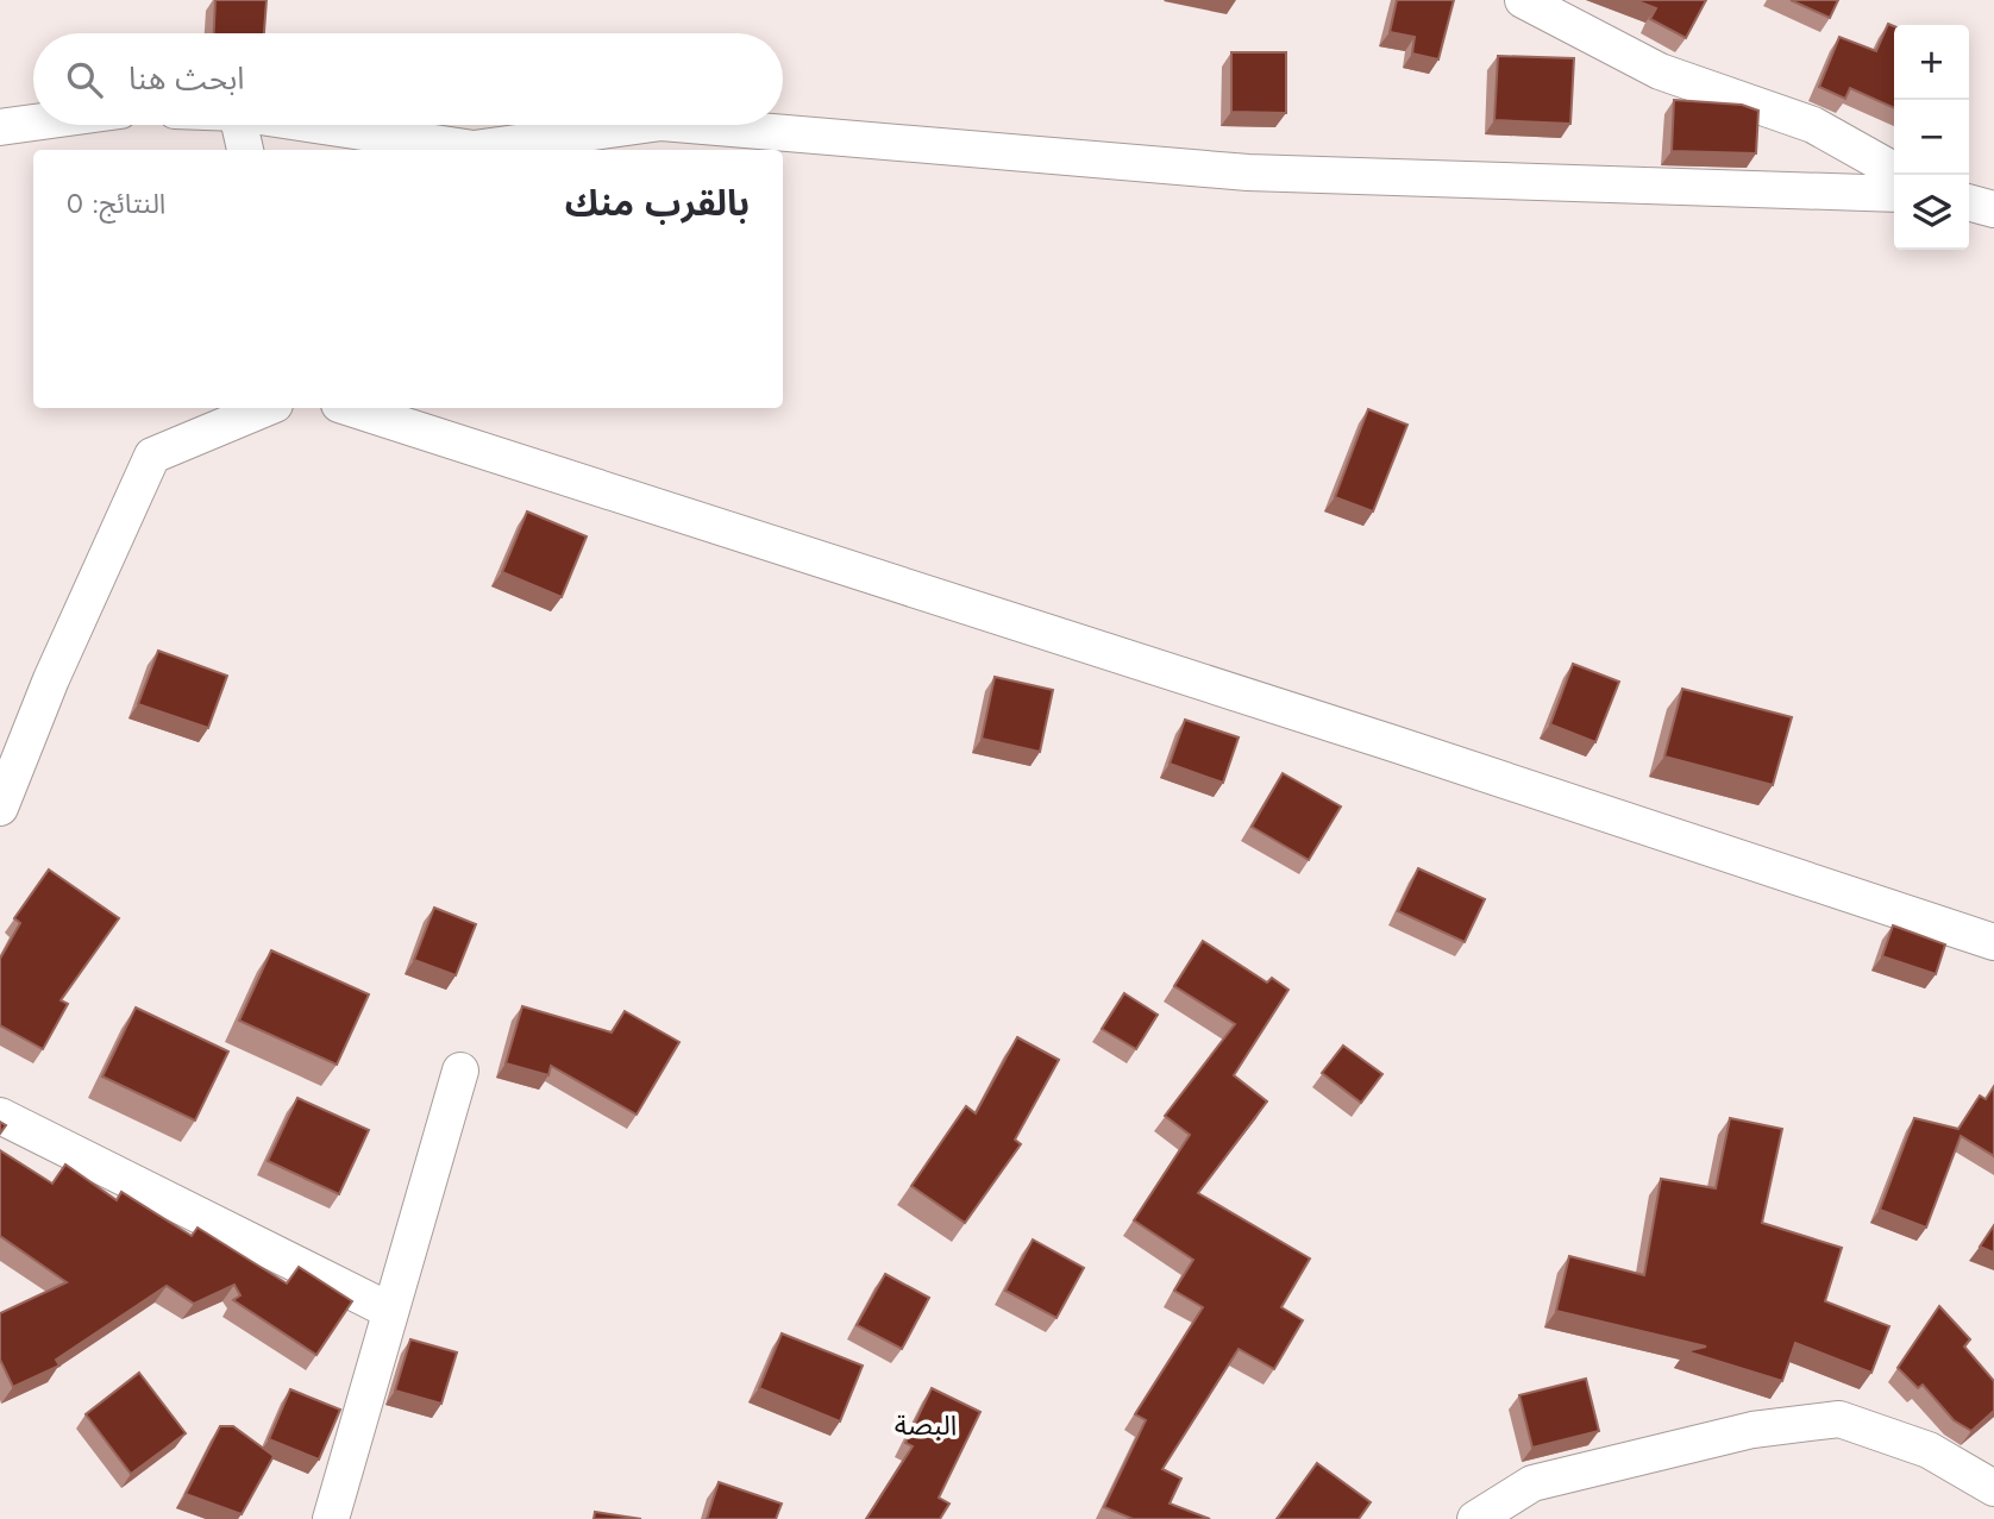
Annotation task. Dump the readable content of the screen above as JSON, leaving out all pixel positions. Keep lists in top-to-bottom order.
{
  "districts": ["البصة"],
  "page": {
    "map_buttons": ["+", "−"],
    "search": "ابحث هنا",
    "heading": ["بالقرب منك", "النتائج: 0"]
  }
}
